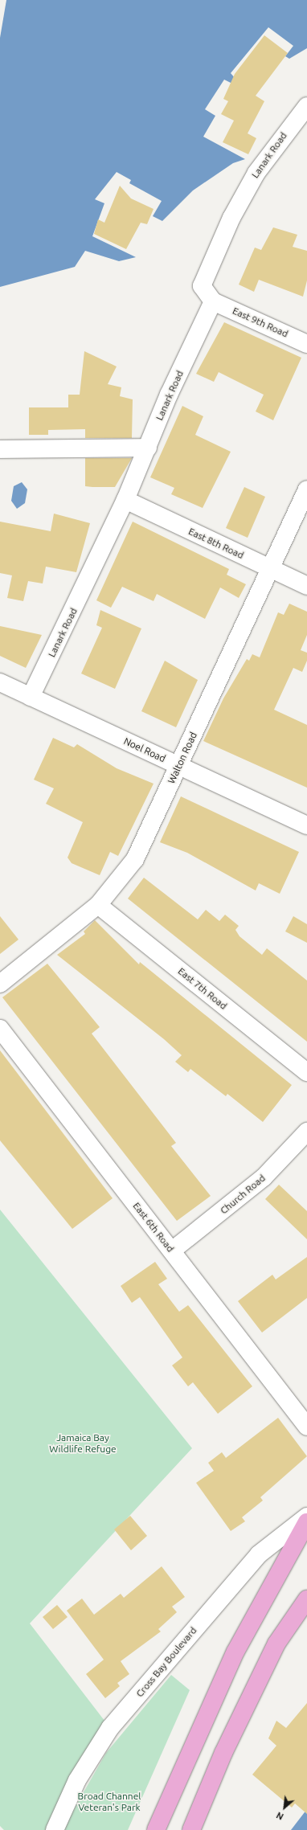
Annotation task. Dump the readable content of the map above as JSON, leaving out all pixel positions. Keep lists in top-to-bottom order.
{
  "streets": {
    "street": [
      "Lanark Road",
      "East 9th Road",
      "East 8th Road",
      "Noel Road",
      "Walton Road",
      "East 7th Road",
      "Church Road",
      "East 6th Road",
      "Cross Bay Boulevard"
    ]
  },
  "crossings": [
    ["Lanark Road", "East 9th Road"],
    ["Lanark Road", "East 8th Road"],
    ["Lanark Road", "Noel Road"],
    ["East 8th Road", "Walton Road"],
    ["Noel Road", "Walton Road"],
    ["Walton Road", "East 7th Road"],
    ["Church Road", "East 6th Road"]
  ],
  "parks": ["Jamaica Bay Wildlife Refuge", "Broad Channel Veteran's Park"],
  "north": "bottom left"
}
